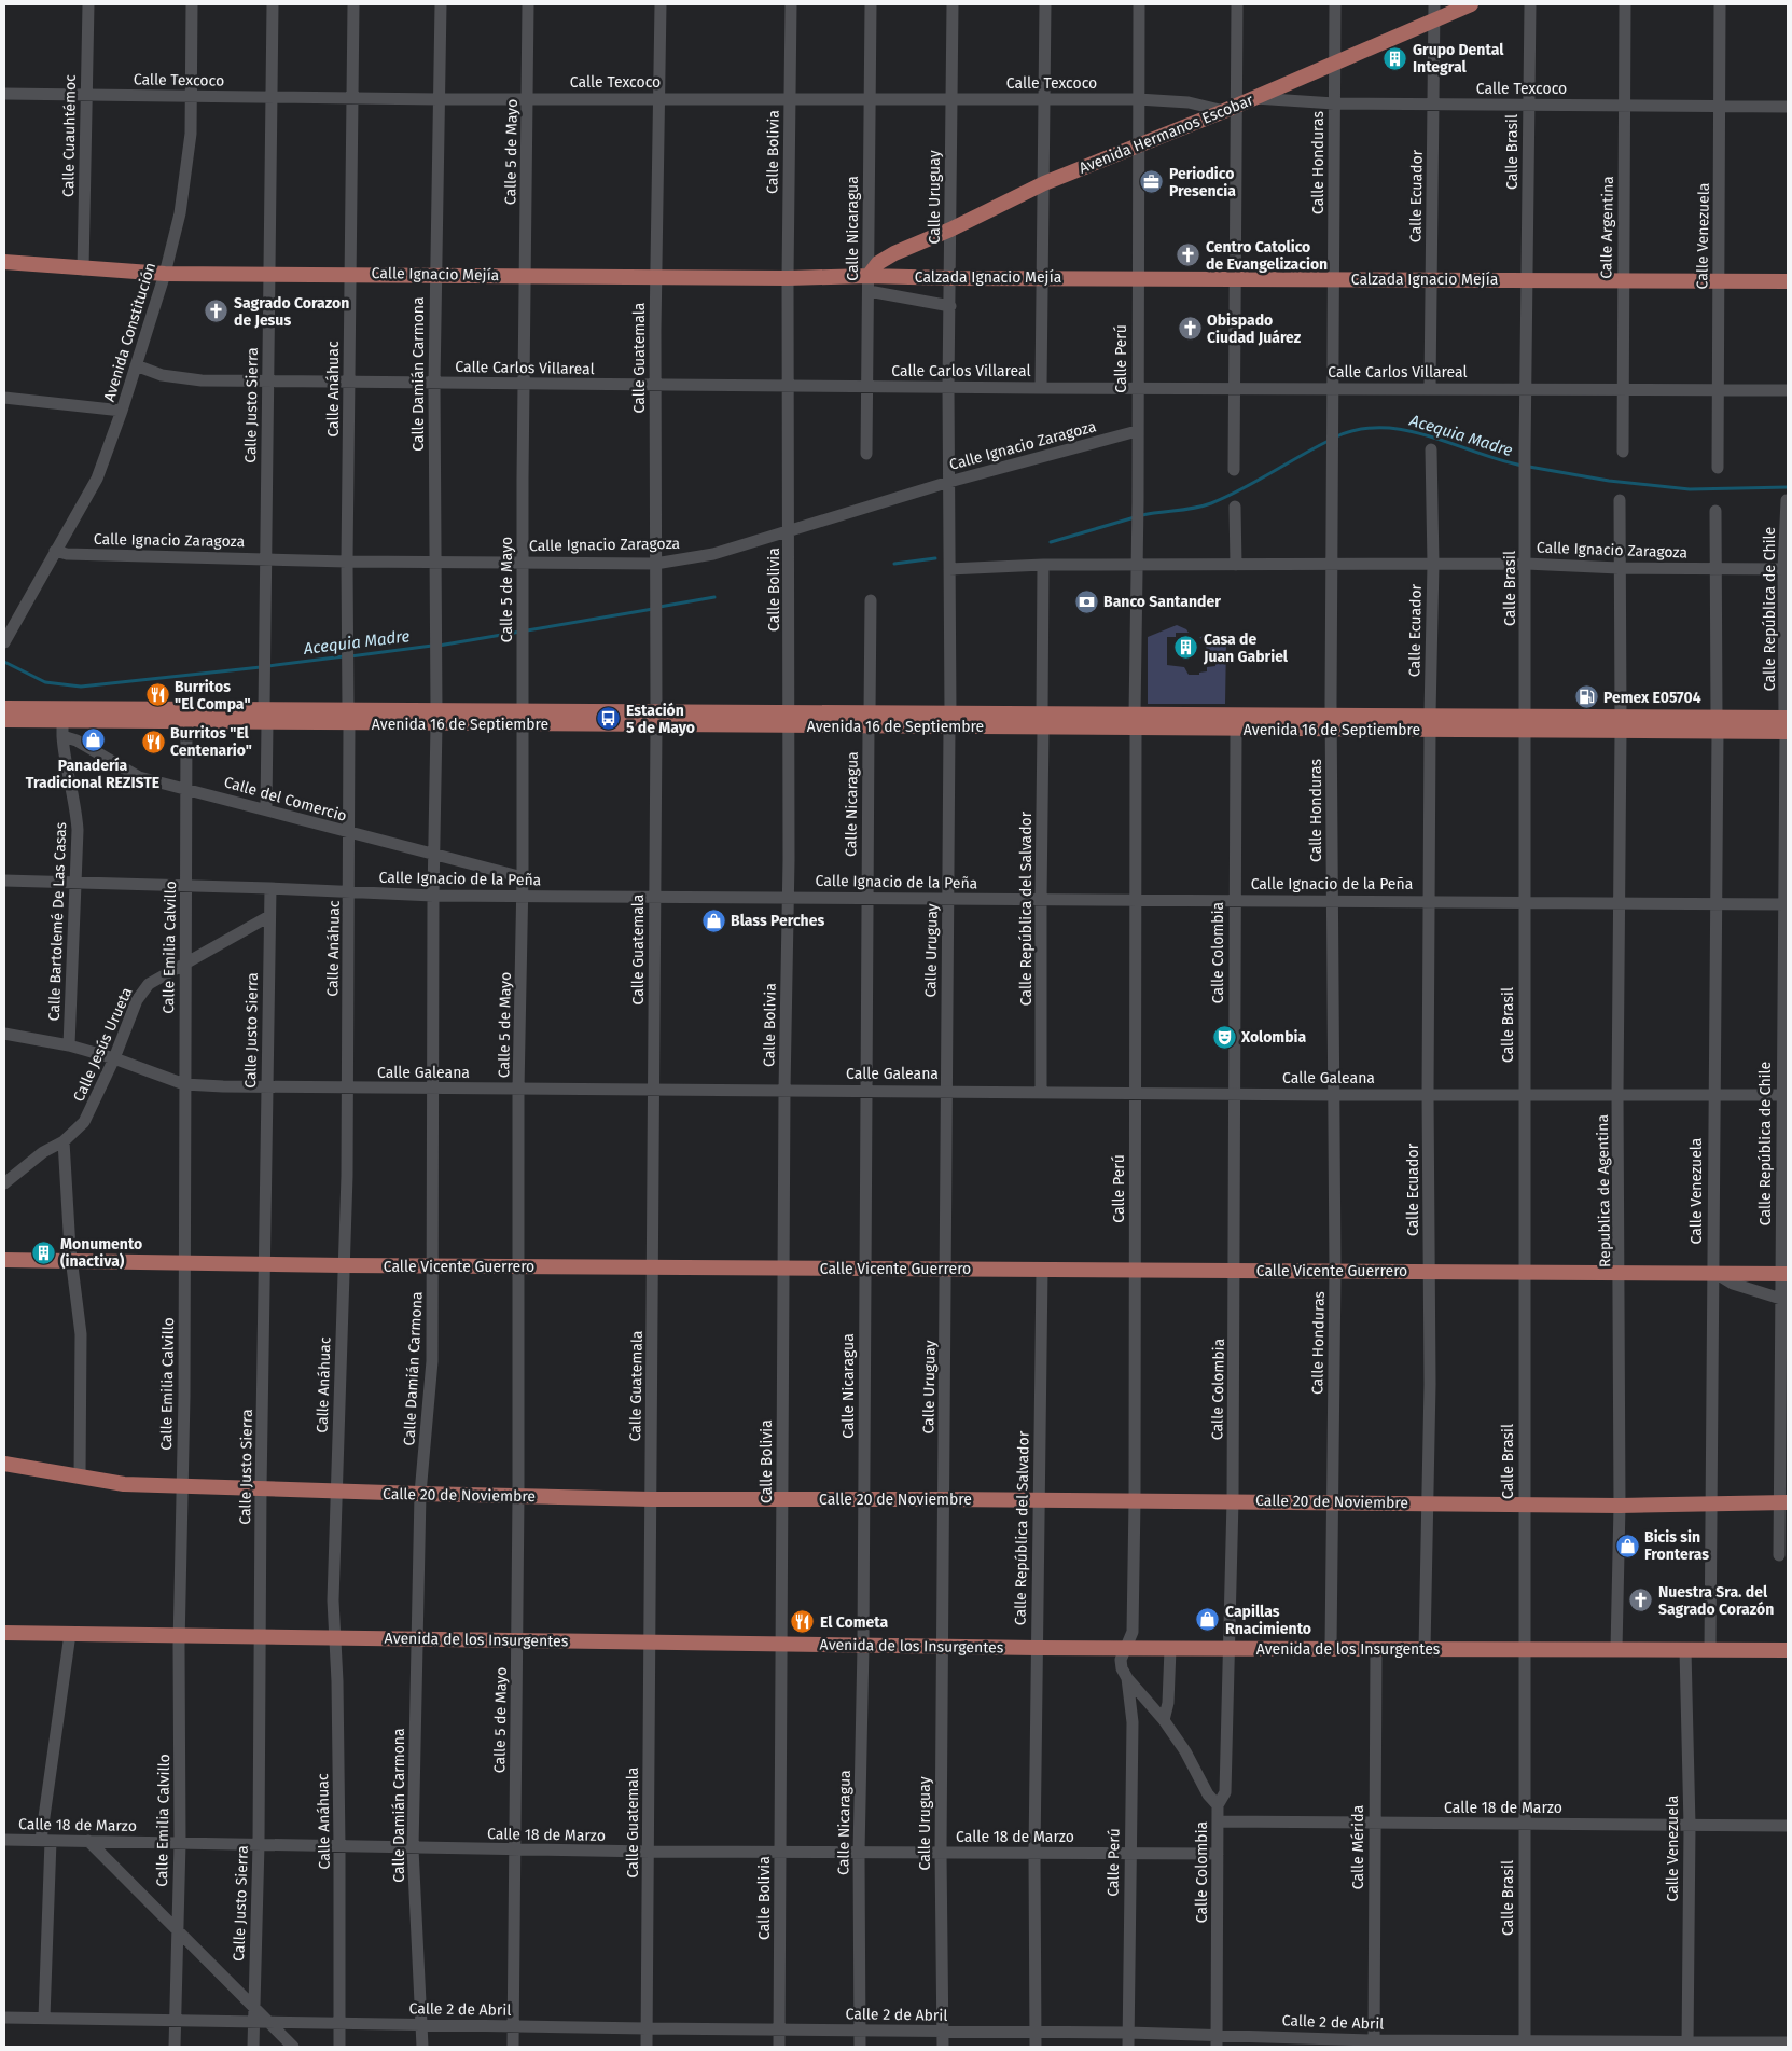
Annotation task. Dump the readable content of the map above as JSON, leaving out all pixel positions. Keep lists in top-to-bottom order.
{
  "streets": {
    "main road": [
      "Avenida Hermanos Escobar",
      "Calle Ignacio Mejía",
      "Calzada Ignacio Mejía",
      "Avenida 16 de Septiembre",
      "Calle Vicente Guerrero",
      "Calle 20 de Noviembre",
      "Avenida de los Insurgentes"
    ],
    "street": [
      "Calle Texcoco",
      "Calle Cuauhtémoc",
      "Calle 5 de Mayo",
      "Calle Bolivia",
      "Calle Brasil",
      "Calle Honduras",
      "Calle Ecuador",
      "Calle Uruguay",
      "Calle Argentina",
      "Calle Nicaragua",
      "Calle Venezuela",
      "Avenida Constitución",
      "Calle Guatemala",
      "Calle Perú",
      "Calle Carlos Villareal",
      "Calle Damián Carmona",
      "Calle Anáhuac",
      "Calle Justo Sierra",
      "Calle Ignacio Zaragoza",
      "Calle República de Chile",
      "Calle del Comercio",
      "Calle Ignacio de la Peña",
      "Calle República del Salvador",
      "Calle Bartolemé De Las Casas",
      "Calle Emilia Calvillo",
      "Calle Colombia",
      "Calle Jesús Urueta",
      "Calle Galeana",
      "Republica de Agentina",
      "Calle 18 de Marzo",
      "Calle Mérida",
      "Calle 2 de Abril"
    ]
  },
  "crossings": [
    ["Calle Texcoco", "Avenida Hermanos Escobar"],
    ["Calle Texcoco", "Calle Cuauhtémoc"],
    ["Calle Texcoco", "Calle 5 de Mayo"],
    ["Calle Texcoco", "Calle Bolivia"],
    ["Calle Texcoco", "Calle Brasil"],
    ["Calle Texcoco", "Calle Honduras"],
    ["Calle Texcoco", "Calle Ecuador"],
    ["Calle Texcoco", "Calle Uruguay"],
    ["Calle Texcoco", "Calle Argentina"],
    ["Calle Texcoco", "Calle Nicaragua"],
    ["Calle Texcoco", "Calle Venezuela"],
    ["Calle Texcoco", "Avenida Constitución"],
    ["Calle Texcoco", "Calle Guatemala"],
    ["Calle Texcoco", "Calle Perú"],
    ["Calle Texcoco", "Calle Damián Carmona"],
    ["Calle Texcoco", "Calle Anáhuac"],
    ["Calle Texcoco", "Calle Justo Sierra"],
    ["Avenida Hermanos Escobar", "Calle Honduras"],
    ["Avenida Hermanos Escobar", "Calle Ecuador"],
    ["Avenida Hermanos Escobar", "Calle Uruguay"],
    ["Avenida Hermanos Escobar", "Calle Nicaragua"],
    ["Avenida Hermanos Escobar", "Calle Ignacio Mejía"],
    ["Avenida Hermanos Escobar", "Calzada Ignacio Mejía"],
    ["Avenida Hermanos Escobar", "Calle Perú"],
    ["Calle Cuauhtémoc", "Calle Ignacio Mejía"],
    ["Calle 5 de Mayo", "Calle Ignacio Mejía"],
    ["Calle 5 de Mayo", "Calle Carlos Villareal"],
    ["Calle 5 de Mayo", "Calle Ignacio Zaragoza"],
    ["Calle 5 de Mayo", "Avenida 16 de Septiembre"],
    ["Calle 5 de Mayo", "Calle del Comercio"],
    ["Calle 5 de Mayo", "Calle Ignacio de la Peña"],
    ["Calle 5 de Mayo", "Calle Galeana"],
    ["Calle 5 de Mayo", "Calle Vicente Guerrero"],
    ["Calle 5 de Mayo", "Calle 20 de Noviembre"],
    ["Calle 5 de Mayo", "Avenida de los Insurgentes"],
    ["Calle 5 de Mayo", "Calle 18 de Marzo"],
    ["Calle 5 de Mayo", "Calle 2 de Abril"],
    ["Calle Bolivia", "Calle Ignacio Mejía"],
    ["Calle Bolivia", "Calle Carlos Villareal"],
    ["Calle Bolivia", "Calle Ignacio Zaragoza"],
    ["Calle Bolivia", "Avenida 16 de Septiembre"],
    ["Calle Bolivia", "Calle Ignacio de la Peña"],
    ["Calle Bolivia", "Calle Galeana"],
    ["Calle Bolivia", "Calle Vicente Guerrero"],
    ["Calle Bolivia", "Calle 20 de Noviembre"],
    ["Calle Bolivia", "Avenida de los Insurgentes"],
    ["Calle Bolivia", "Calle 18 de Marzo"],
    ["Calle Bolivia", "Calle 2 de Abril"],
    ["Calle Brasil", "Calzada Ignacio Mejía"],
    ["Calle Brasil", "Calle Carlos Villareal"],
    ["Calle Brasil", "Calle Ignacio Zaragoza"],
    ["Calle Brasil", "Avenida 16 de Septiembre"],
    ["Calle Brasil", "Calle Ignacio de la Peña"],
    ["Calle Brasil", "Calle Galeana"],
    ["Calle Brasil", "Calle Vicente Guerrero"],
    ["Calle Brasil", "Calle 20 de Noviembre"],
    ["Calle Brasil", "Avenida de los Insurgentes"],
    ["Calle Brasil", "Calle 18 de Marzo"],
    ["Calle Brasil", "Calle 2 de Abril"],
    ["Calle Honduras", "Calzada Ignacio Mejía"],
    ["Calle Honduras", "Calle Carlos Villareal"],
    ["Calle Honduras", "Calle Ignacio Zaragoza"],
    ["Calle Honduras", "Avenida 16 de Septiembre"],
    ["Calle Honduras", "Calle Ignacio de la Peña"],
    ["Calle Honduras", "Calle Galeana"],
    ["Calle Honduras", "Calle Vicente Guerrero"],
    ["Calle Honduras", "Calle 20 de Noviembre"],
    ["Calle Honduras", "Avenida de los Insurgentes"],
    ["Calle Ecuador", "Calzada Ignacio Mejía"],
    ["Calle Ecuador", "Calle Carlos Villareal"],
    ["Calle Ecuador", "Calle Ignacio Zaragoza"],
    ["Calle Ecuador", "Avenida 16 de Septiembre"],
    ["Calle Ecuador", "Calle Ignacio de la Peña"],
    ["Calle Ecuador", "Calle Galeana"],
    ["Calle Ecuador", "Calle Vicente Guerrero"],
    ["Calle Ecuador", "Calle 20 de Noviembre"],
    ["Calle Ecuador", "Avenida de los Insurgentes"],
    ["Calle Uruguay", "Calzada Ignacio Mejía"],
    ["Calle Uruguay", "Calle Carlos Villareal"],
    ["Calle Uruguay", "Calle Ignacio Zaragoza"],
    ["Calle Uruguay", "Avenida 16 de Septiembre"],
    ["Calle Uruguay", "Calle Ignacio de la Peña"],
    ["Calle Uruguay", "Calle Galeana"],
    ["Calle Uruguay", "Calle Vicente Guerrero"],
    ["Calle Uruguay", "Calle 20 de Noviembre"],
    ["Calle Uruguay", "Avenida de los Insurgentes"],
    ["Calle Uruguay", "Calle 18 de Marzo"],
    ["Calle Uruguay", "Calle 2 de Abril"],
    ["Calle Argentina", "Calzada Ignacio Mejía"],
    ["Calle Argentina", "Calle Carlos Villareal"],
    ["Calle Nicaragua", "Calle Ignacio Mejía"],
    ["Calle Nicaragua", "Calzada Ignacio Mejía"],
    ["Calle Nicaragua", "Calle Carlos Villareal"],
    ["Calle Nicaragua", "Avenida 16 de Septiembre"],
    ["Calle Nicaragua", "Calle Ignacio de la Peña"],
    ["Calle Nicaragua", "Calle Galeana"],
    ["Calle Nicaragua", "Calle Vicente Guerrero"],
    ["Calle Nicaragua", "Calle 20 de Noviembre"],
    ["Calle Nicaragua", "Avenida de los Insurgentes"],
    ["Calle Nicaragua", "Calle 18 de Marzo"],
    ["Calle Nicaragua", "Calle 2 de Abril"],
    ["Calle Venezuela", "Calzada Ignacio Mejía"],
    ["Calle Venezuela", "Calle Carlos Villareal"],
    ["Calle Venezuela", "Calle Ignacio Zaragoza"],
    ["Calle Venezuela", "Avenida 16 de Septiembre"],
    ["Calle Venezuela", "Calle Ignacio de la Peña"],
    ["Calle Venezuela", "Calle Galeana"],
    ["Calle Venezuela", "Calle Vicente Guerrero"],
    ["Calle Venezuela", "Calle 20 de Noviembre"],
    ["Calle Venezuela", "Avenida de los Insurgentes"],
    ["Calle Venezuela", "Calle 18 de Marzo"],
    ["Calle Venezuela", "Calle 2 de Abril"],
    ["Calle Ignacio Mejía", "Calzada Ignacio Mejía"],
    ["Calle Ignacio Mejía", "Avenida Constitución"],
    ["Calle Ignacio Mejía", "Calle Guatemala"],
    ["Calle Ignacio Mejía", "Calle Damián Carmona"],
    ["Calle Ignacio Mejía", "Calle Anáhuac"],
    ["Calle Ignacio Mejía", "Calle Justo Sierra"],
    ["Calzada Ignacio Mejía", "Calle Perú"],
    ["Avenida Constitución", "Calle Carlos Villareal"],
    ["Avenida Constitución", "Calle Ignacio Zaragoza"],
    ["Calle Guatemala", "Calle Carlos Villareal"],
    ["Calle Guatemala", "Calle Ignacio Zaragoza"],
    ["Calle Guatemala", "Avenida 16 de Septiembre"],
    ["Calle Guatemala", "Calle Ignacio de la Peña"],
    ["Calle Guatemala", "Calle Galeana"],
    ["Calle Guatemala", "Calle Vicente Guerrero"],
    ["Calle Guatemala", "Calle 20 de Noviembre"],
    ["Calle Guatemala", "Avenida de los Insurgentes"],
    ["Calle Guatemala", "Calle 18 de Marzo"],
    ["Calle Guatemala", "Calle 2 de Abril"],
    ["Calle Perú", "Calle Carlos Villareal"],
    ["Calle Perú", "Calle Ignacio Zaragoza"],
    ["Calle Perú", "Avenida 16 de Septiembre"],
    ["Calle Perú", "Calle Ignacio de la Peña"],
    ["Calle Perú", "Calle Galeana"],
    ["Calle Perú", "Calle Vicente Guerrero"],
    ["Calle Perú", "Calle 20 de Noviembre"],
    ["Calle Perú", "Avenida de los Insurgentes"],
    ["Calle Perú", "Calle 18 de Marzo"],
    ["Calle Perú", "Calle 2 de Abril"],
    ["Calle Carlos Villareal", "Calle Damián Carmona"],
    ["Calle Carlos Villareal", "Calle Anáhuac"],
    ["Calle Carlos Villareal", "Calle Justo Sierra"],
    ["Calle Damián Carmona", "Calle Ignacio Zaragoza"],
    ["Calle Damián Carmona", "Avenida 16 de Septiembre"],
    ["Calle Damián Carmona", "Calle del Comercio"],
    ["Calle Damián Carmona", "Calle Ignacio de la Peña"],
    ["Calle Damián Carmona", "Calle Galeana"],
    ["Calle Damián Carmona", "Calle Vicente Guerrero"],
    ["Calle Damián Carmona", "Calle 20 de Noviembre"],
    ["Calle Damián Carmona", "Avenida de los Insurgentes"],
    ["Calle Damián Carmona", "Calle 18 de Marzo"],
    ["Calle Damián Carmona", "Calle 2 de Abril"],
    ["Calle Anáhuac", "Calle Ignacio Zaragoza"],
    ["Calle Anáhuac", "Avenida 16 de Septiembre"],
    ["Calle Anáhuac", "Calle del Comercio"],
    ["Calle Anáhuac", "Calle Ignacio de la Peña"],
    ["Calle Anáhuac", "Calle Galeana"],
    ["Calle Anáhuac", "Calle Vicente Guerrero"],
    ["Calle Anáhuac", "Calle 20 de Noviembre"],
    ["Calle Anáhuac", "Avenida de los Insurgentes"],
    ["Calle Anáhuac", "Calle 18 de Marzo"],
    ["Calle Anáhuac", "Calle 2 de Abril"],
    ["Calle Justo Sierra", "Calle Ignacio Zaragoza"],
    ["Calle Justo Sierra", "Avenida 16 de Septiembre"],
    ["Calle Justo Sierra", "Calle del Comercio"],
    ["Calle Justo Sierra", "Calle Ignacio de la Peña"],
    ["Calle Justo Sierra", "Calle Jesús Urueta"],
    ["Calle Justo Sierra", "Calle Galeana"],
    ["Calle Justo Sierra", "Calle Vicente Guerrero"],
    ["Calle Justo Sierra", "Calle 20 de Noviembre"],
    ["Calle Justo Sierra", "Avenida de los Insurgentes"],
    ["Calle Justo Sierra", "Calle 18 de Marzo"],
    ["Calle Justo Sierra", "Calle 2 de Abril"],
    ["Calle Ignacio Zaragoza", "Calle República de Chile"],
    ["Calle Ignacio Zaragoza", "Calle República del Salvador"],
    ["Calle República de Chile", "Avenida 16 de Septiembre"],
    ["Calle República de Chile", "Calle Ignacio de la Peña"],
    ["Calle República de Chile", "Calle Galeana"],
    ["Calle República de Chile", "Calle Vicente Guerrero"],
    ["Calle República de Chile", "Calle 20 de Noviembre"],
    ["Avenida 16 de Septiembre", "Calle República del Salvador"],
    ["Avenida 16 de Septiembre", "Calle Emilia Calvillo"],
    ["Avenida 16 de Septiembre", "Calle Colombia"],
    ["Avenida 16 de Septiembre", "Republica de Agentina"],
    ["Calle del Comercio", "Calle Bartolemé De Las Casas"],
    ["Calle del Comercio", "Calle Emilia Calvillo"],
    ["Calle Ignacio de la Peña", "Calle República del Salvador"],
    ["Calle Ignacio de la Peña", "Calle Bartolemé De Las Casas"],
    ["Calle Ignacio de la Peña", "Calle Emilia Calvillo"],
    ["Calle Ignacio de la Peña", "Calle Colombia"],
    ["Calle Ignacio de la Peña", "Republica de Agentina"],
    ["Calle República del Salvador", "Calle Galeana"],
    ["Calle República del Salvador", "Calle Vicente Guerrero"],
    ["Calle República del Salvador", "Calle 20 de Noviembre"],
    ["Calle República del Salvador", "Avenida de los Insurgentes"],
    ["Calle República del Salvador", "Calle 18 de Marzo"],
    ["Calle República del Salvador", "Calle 2 de Abril"],
    ["Calle Bartolemé De Las Casas", "Calle Galeana"],
    ["Calle Emilia Calvillo", "Calle Jesús Urueta"],
    ["Calle Emilia Calvillo", "Calle Galeana"],
    ["Calle Emilia Calvillo", "Calle Vicente Guerrero"],
    ["Calle Emilia Calvillo", "Calle 20 de Noviembre"],
    ["Calle Emilia Calvillo", "Avenida de los Insurgentes"],
    ["Calle Emilia Calvillo", "Calle 18 de Marzo"],
    ["Calle Emilia Calvillo", "Calle 2 de Abril"],
    ["Calle Colombia", "Calle Galeana"],
    ["Calle Colombia", "Calle Vicente Guerrero"],
    ["Calle Colombia", "Calle 20 de Noviembre"],
    ["Calle Colombia", "Avenida de los Insurgentes"],
    ["Calle Colombia", "Calle 18 de Marzo"],
    ["Calle Colombia", "Calle 2 de Abril"],
    ["Calle Jesús Urueta", "Calle Galeana"],
    ["Calle Galeana", "Republica de Agentina"],
    ["Republica de Agentina", "Calle Vicente Guerrero"],
    ["Republica de Agentina", "Calle 20 de Noviembre"],
    ["Republica de Agentina", "Avenida de los Insurgentes"],
    ["Avenida de los Insurgentes", "Calle Mérida"],
    ["Calle 18 de Marzo", "Calle Mérida"],
    ["Calle Mérida", "Calle 2 de Abril"]
  ],
  "water": ["Acequia Madre"],
  "places": {
    "building": ["Grupo Dental Integral", "Casa de Juan Gabriel", "Monumento (inactiva)"],
    "office": ["Periodico Presencia"],
    "church": [
      "Centro Catolico de Evangelizacion",
      "Sagrado Corazon de Jesus",
      "Obispado Ciudad Juárez",
      "Nuestra Sra. del Sagrado Corazón"
    ],
    "bank": ["Banco Santander"],
    "restaurant": ["Burritos \"El Compa\"", "Burritos \"El Centenario\"", "El Cometa"],
    "fuel station": ["Pemex E05704"],
    "bus stop": ["Estación 5 de Mayo"],
    "shop": [
      "Panadería Tradicional REZISTE",
      "Blass Perches",
      "Bicis sin Fronteras",
      "Capillas Rnacimiento"
    ],
    "theatre": ["Xolombia"]
  }
}
